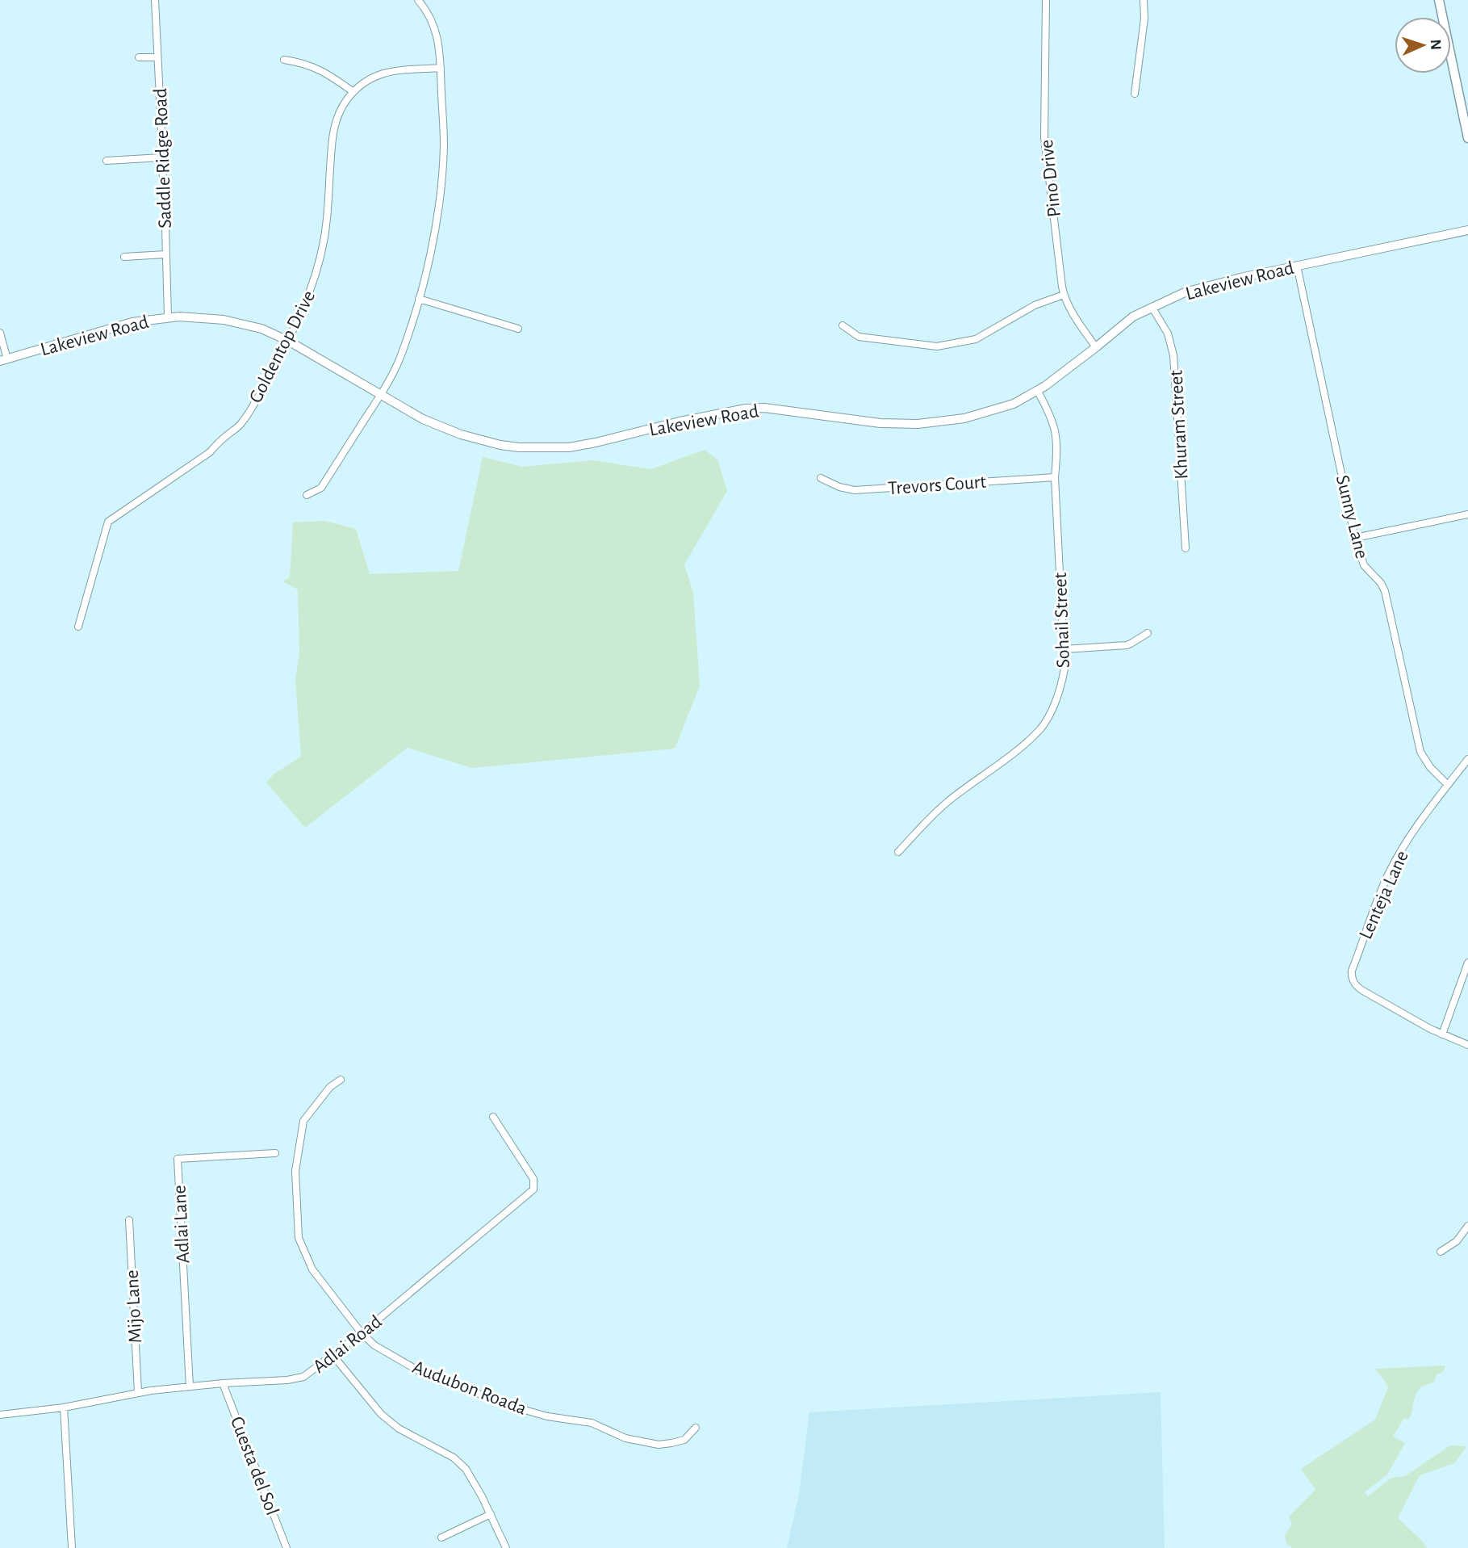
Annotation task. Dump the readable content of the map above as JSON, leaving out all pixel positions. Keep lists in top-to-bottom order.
{
  "streets": {
    "street": [
      "Saddle Ridge Road",
      "Pino Drive",
      "Lakeview Road",
      "Goldentop Drive",
      "Khuram Street",
      "Trevors Court",
      "Sunny Lane",
      "Sohail Street",
      "Lenteja Lane",
      "Adlai Lane",
      "Mijo Lane",
      "Adlai Road",
      "Audubon Roada",
      "Cuesta del Sol"
    ]
  },
  "crossings": [
    ["Saddle Ridge Road", "Lakeview Road"],
    ["Pino Drive", "Lakeview Road"],
    ["Lakeview Road", "Goldentop Drive"],
    ["Lakeview Road", "Khuram Street"],
    ["Lakeview Road", "Sunny Lane"],
    ["Lakeview Road", "Sohail Street"],
    ["Trevors Court", "Sohail Street"],
    ["Sunny Lane", "Lenteja Lane"],
    ["Adlai Lane", "Adlai Road"],
    ["Mijo Lane", "Adlai Road"],
    ["Adlai Road", "Audubon Roada"],
    ["Adlai Road", "Cuesta del Sol"]
  ],
  "north": "right"
}
